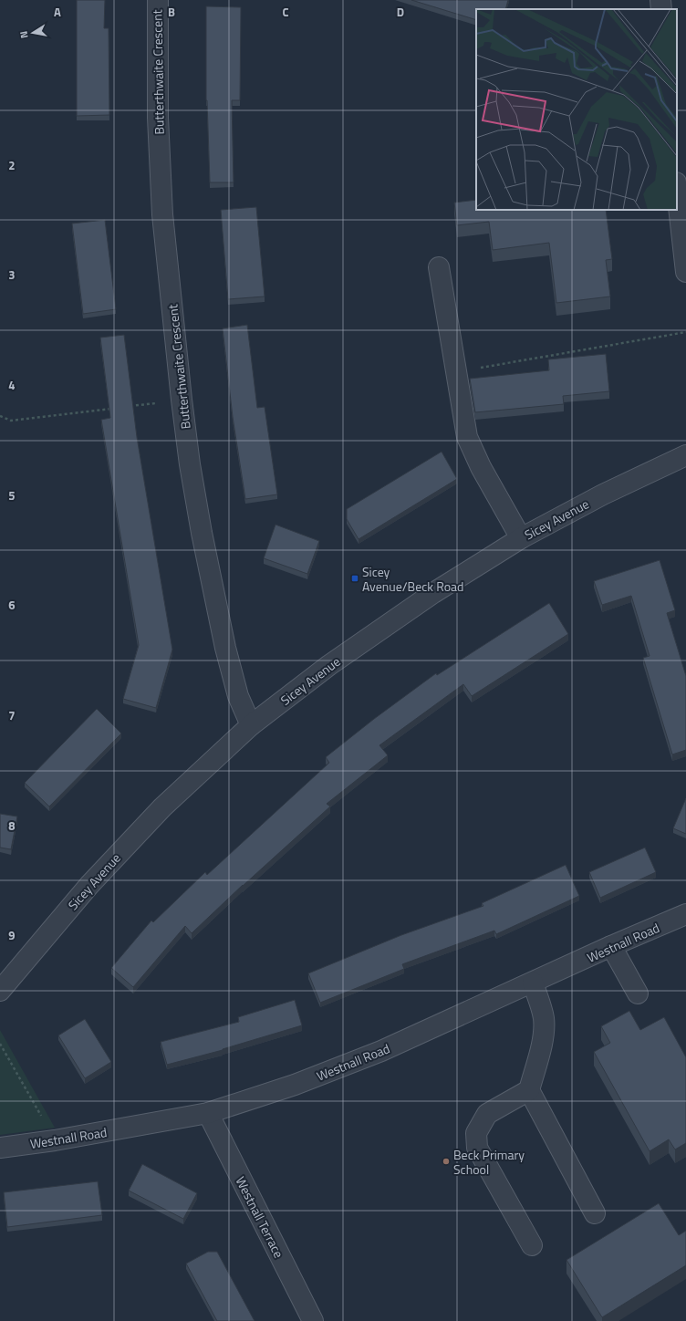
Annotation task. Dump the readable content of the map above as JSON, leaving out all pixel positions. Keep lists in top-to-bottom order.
{
  "streets": {
    "street": [
      "Butterthwaite Crescent",
      "Sicey Avenue",
      "Westnall Road",
      "Westnall Terrace"
    ]
  },
  "crossings": [
    ["Butterthwaite Crescent", "Sicey Avenue"],
    ["Westnall Road", "Westnall Terrace"]
  ],
  "places": {
    "transit": ["Sicey Avenue/Beck Road"],
    "other": ["Beck Primary School"]
  },
  "north": "left",
  "grid": {
    "columns": [
      "A",
      "B",
      "C",
      "D"
    ],
    "rows": [
      "2",
      "3",
      "4",
      "5",
      "6",
      "7",
      "8",
      "9"
    ]
  }
}
